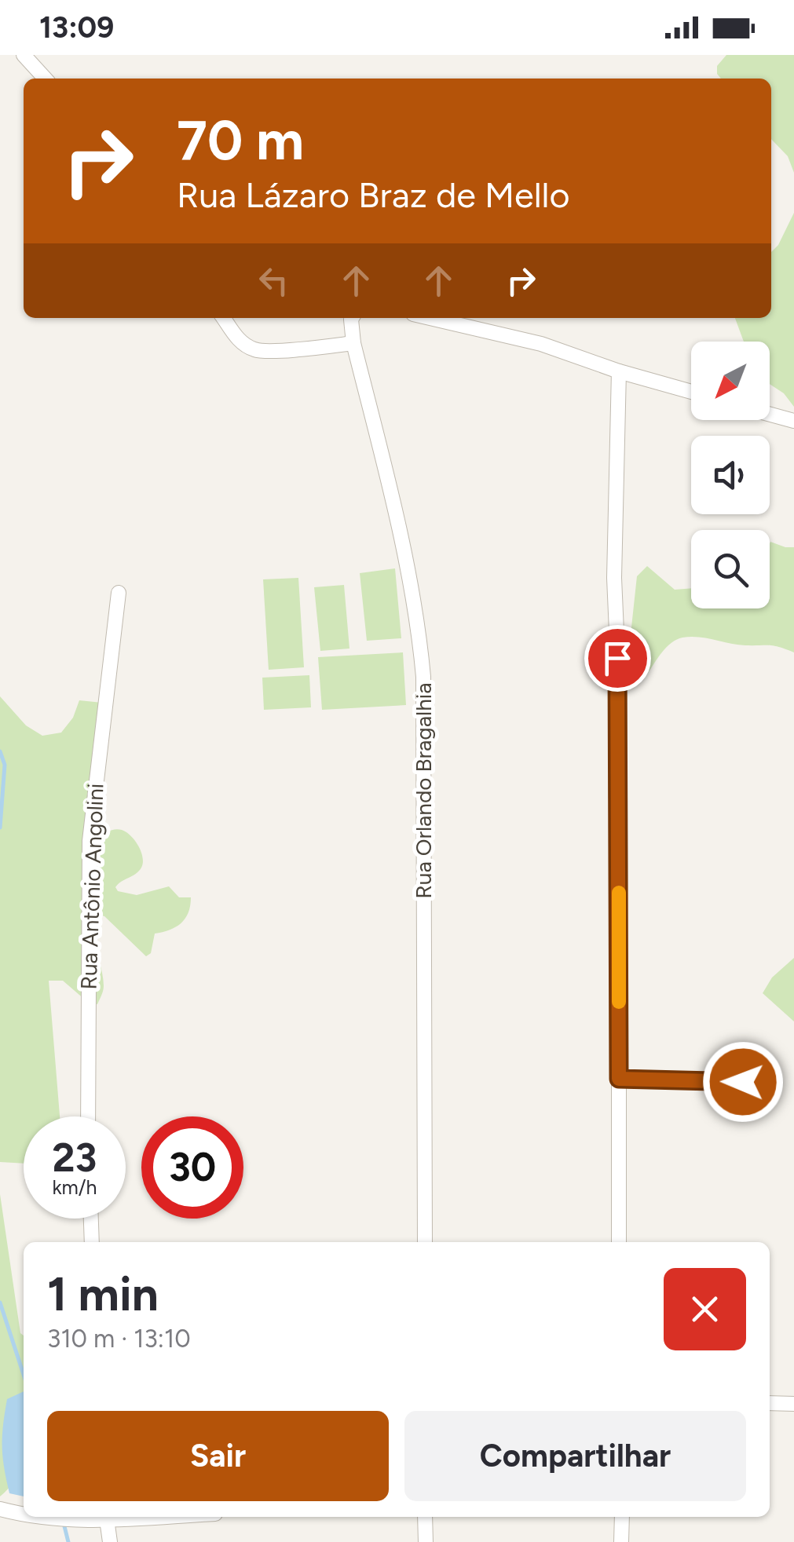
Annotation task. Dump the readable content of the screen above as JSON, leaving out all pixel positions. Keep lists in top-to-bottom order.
{
  "streets": {
    "street": ["Rua Orlando Bragalhia", "Rua Antônio Angolini"]
  },
  "north": "bottom left",
  "page": {
    "status": "13:09",
    "turn": ["70 m", "Rua Lázaro Braz de Mello"],
    "speed": "23 km/h",
    "limit": "30",
    "heading": ["1 min", "310 m · 13:10"],
    "buttons": ["Sair", "Compartilhar"]
  }
}
